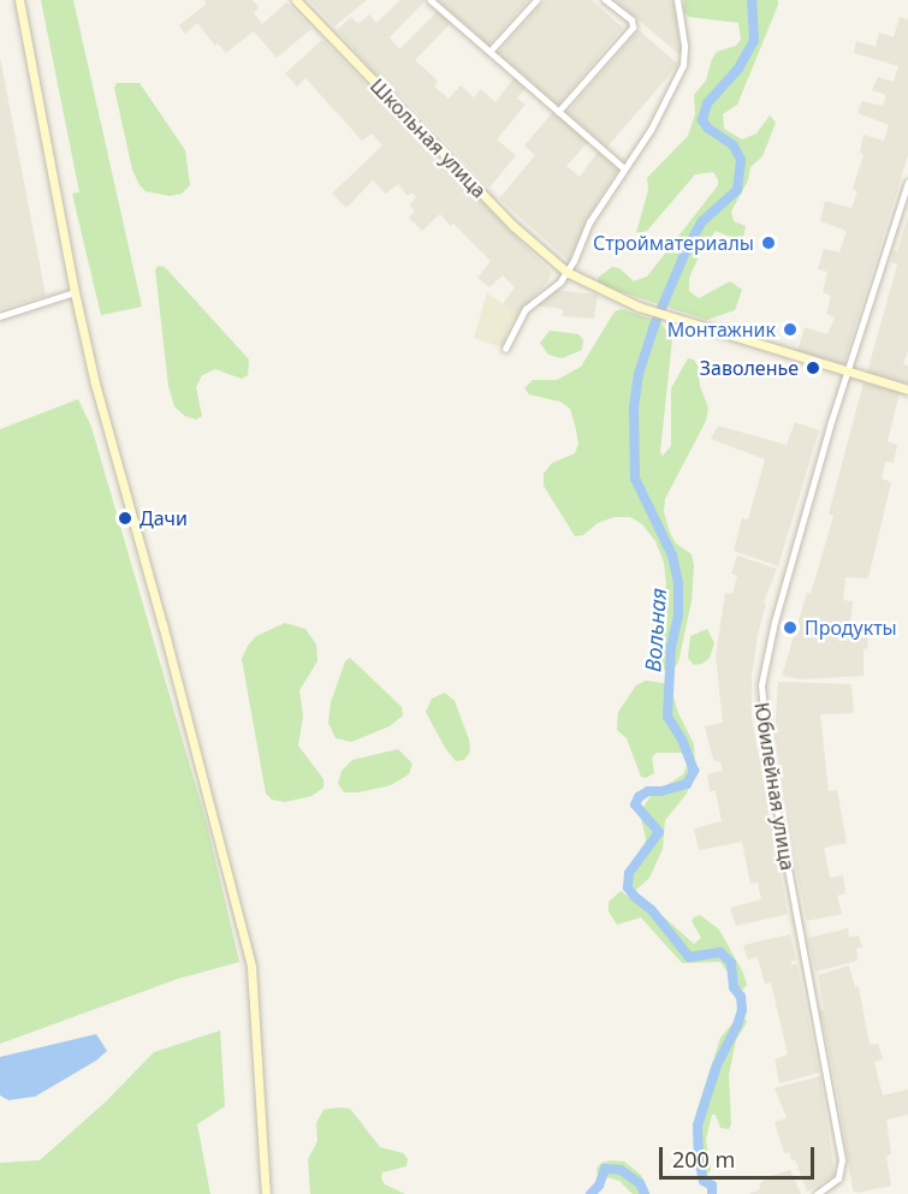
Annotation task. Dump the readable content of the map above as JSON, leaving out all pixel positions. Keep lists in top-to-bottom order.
{
  "streets": {
    "street": ["Школьная улица", "Юбилейная улица"]
  },
  "crossings": [
    ["Школьная улица", "Юбилейная улица"]
  ],
  "water": ["Вольная"],
  "places": [
    "Стройматериалы",
    "Монтажник",
    "Заволенье",
    "Дачи",
    "Продукты"
  ],
  "scale_bar": "200 m"
}
